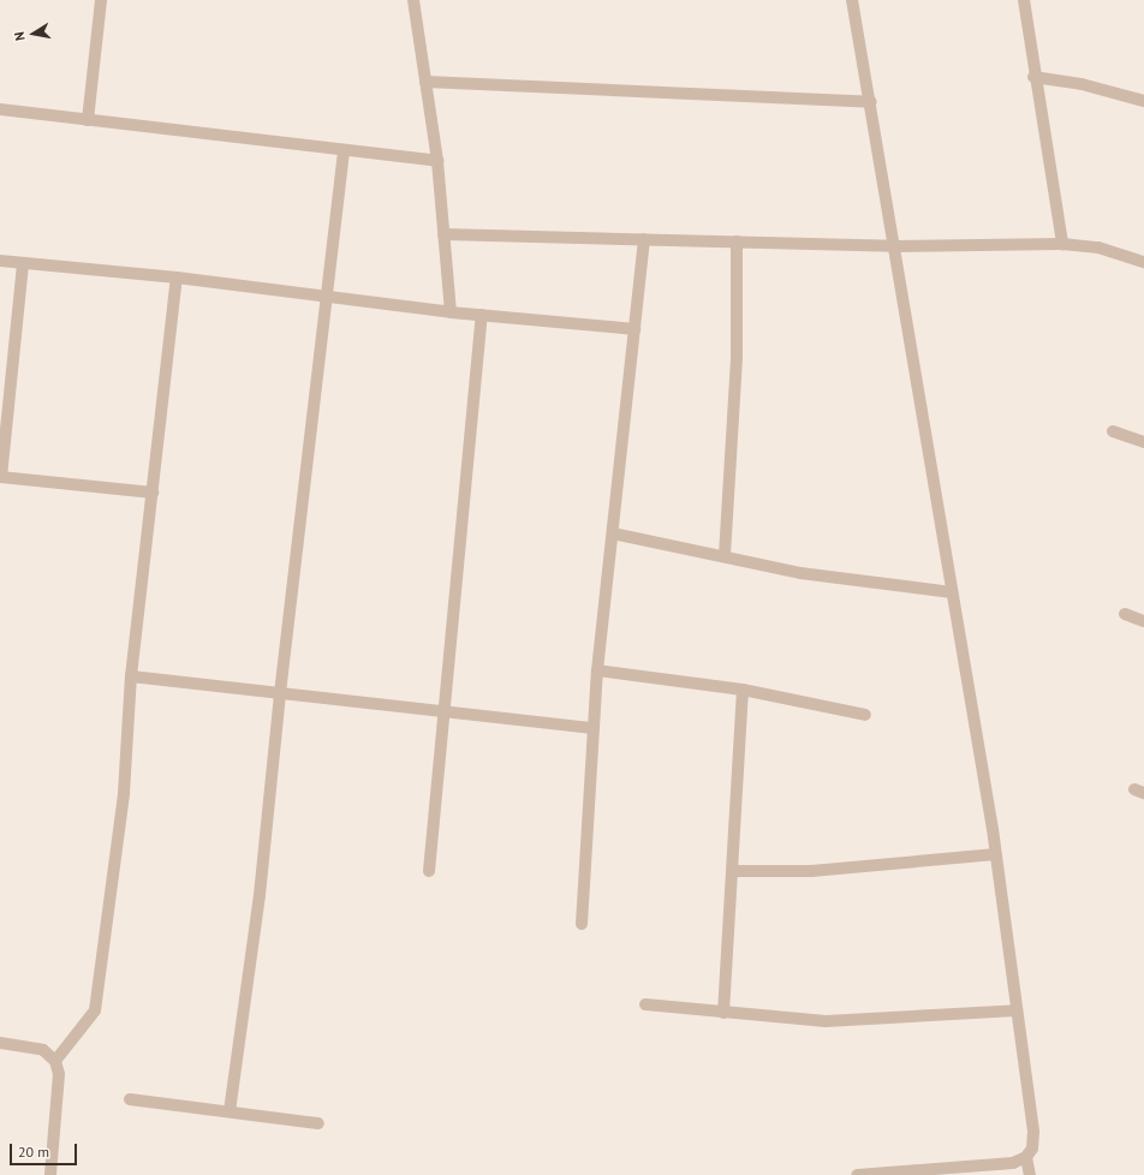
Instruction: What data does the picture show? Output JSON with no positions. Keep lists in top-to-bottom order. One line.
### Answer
{"scale_bar":"20 m","north":"left"}
